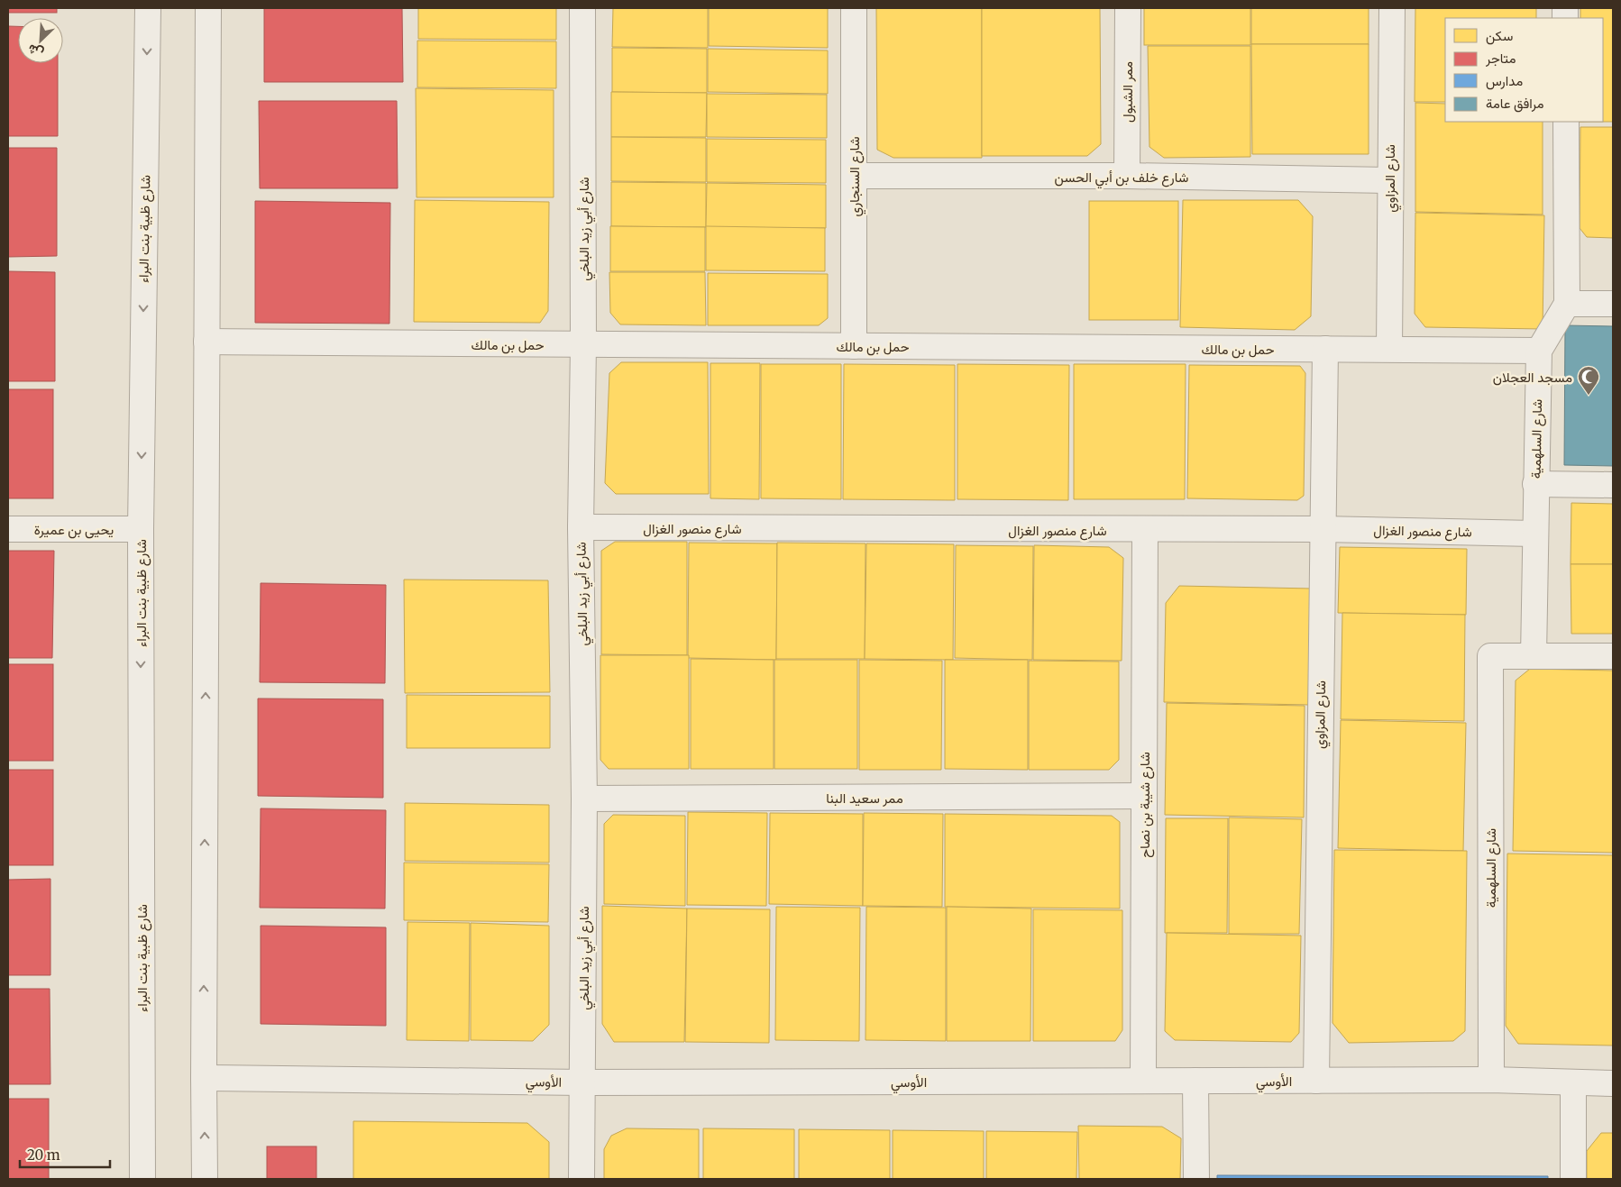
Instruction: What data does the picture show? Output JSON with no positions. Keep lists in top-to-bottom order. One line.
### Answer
{"streets":{"street":["ممر الشبول","شارع السنجاري","شارع خلف بن أبي الحسن","شارع المزاوي","شارع ظبية بنت البراء","شارع أبي زيد البلخي","حمل بن مالك","شارع السلهمية","شارع منصور الغزال","يحيى بن عميرة","ممر سعيد البنا","شارع شيبة بن نصاح","الأوسي"]},"crossings":[["ممر الشبول","شارع خلف بن أبي الحسن"],["شارع السنجاري","شارع خلف بن أبي الحسن"],["شارع السنجاري","حمل بن مالك"],["شارع خلف بن أبي الحسن","شارع المزاوي"],["شارع المزاوي","حمل بن مالك"],["شارع المزاوي","شارع منصور الغزال"],["شارع المزاوي","الأوسي"],["شارع ظبية بنت البراء","يحيى بن عميرة"],["شارع أبي زيد البلخي","حمل بن مالك"],["شارع أبي زيد البلخي","شارع منصور الغزال"],["شارع أبي زيد البلخي","ممر سعيد البنا"],["شارع أبي زيد البلخي","الأوسي"],["حمل بن مالك","شارع السلهمية"],["شارع السلهمية","شارع منصور الغزال"],["شارع السلهمية","الأوسي"],["شارع منصور الغزال","شارع شيبة بن نصاح"],["ممر سعيد البنا","شارع شيبة بن نصاح"],["شارع شيبة بن نصاح","الأوسي"]],"places":{"mosque":["مسجد العجلان"]},"legend":["سكن","متاجر","مدارس","مرافق عامة"],"scale_bar":"20 m","north":"bottom left"}
